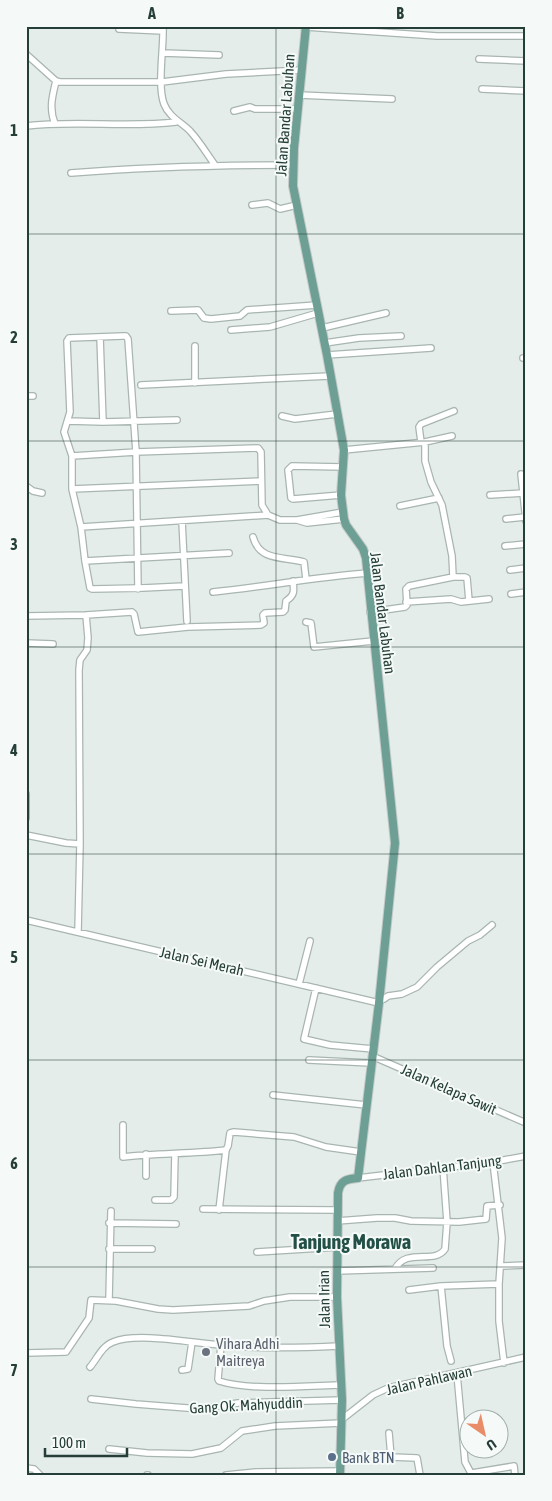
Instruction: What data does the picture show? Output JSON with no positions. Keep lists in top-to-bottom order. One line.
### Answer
{"streets":{"main road":["Jalan Bandar Labuhan","Jalan Irian"],"street":["Jalan Sei Merah","Jalan Kelapa Sawit","Jalan Dahlan Tanjung","Jalan Pahlawan","Gang Ok. Mahyuddin"]},"crossings":[["Jalan Bandar Labuhan","Jalan Sei Merah"],["Jalan Bandar Labuhan","Jalan Kelapa Sawit"],["Jalan Dahlan Tanjung","Jalan Irian"],["Jalan Irian","Jalan Pahlawan"],["Jalan Irian","Gang Ok. Mahyuddin"]],"districts":["Tanjung Morawa"],"places":["Vihara Adhi Maitreya","Bank BTN"],"scale_bar":"100 m","north":"bottom right","grid":{"columns":["A","B"],"rows":["1","2","3","4","5","6","7"]}}
